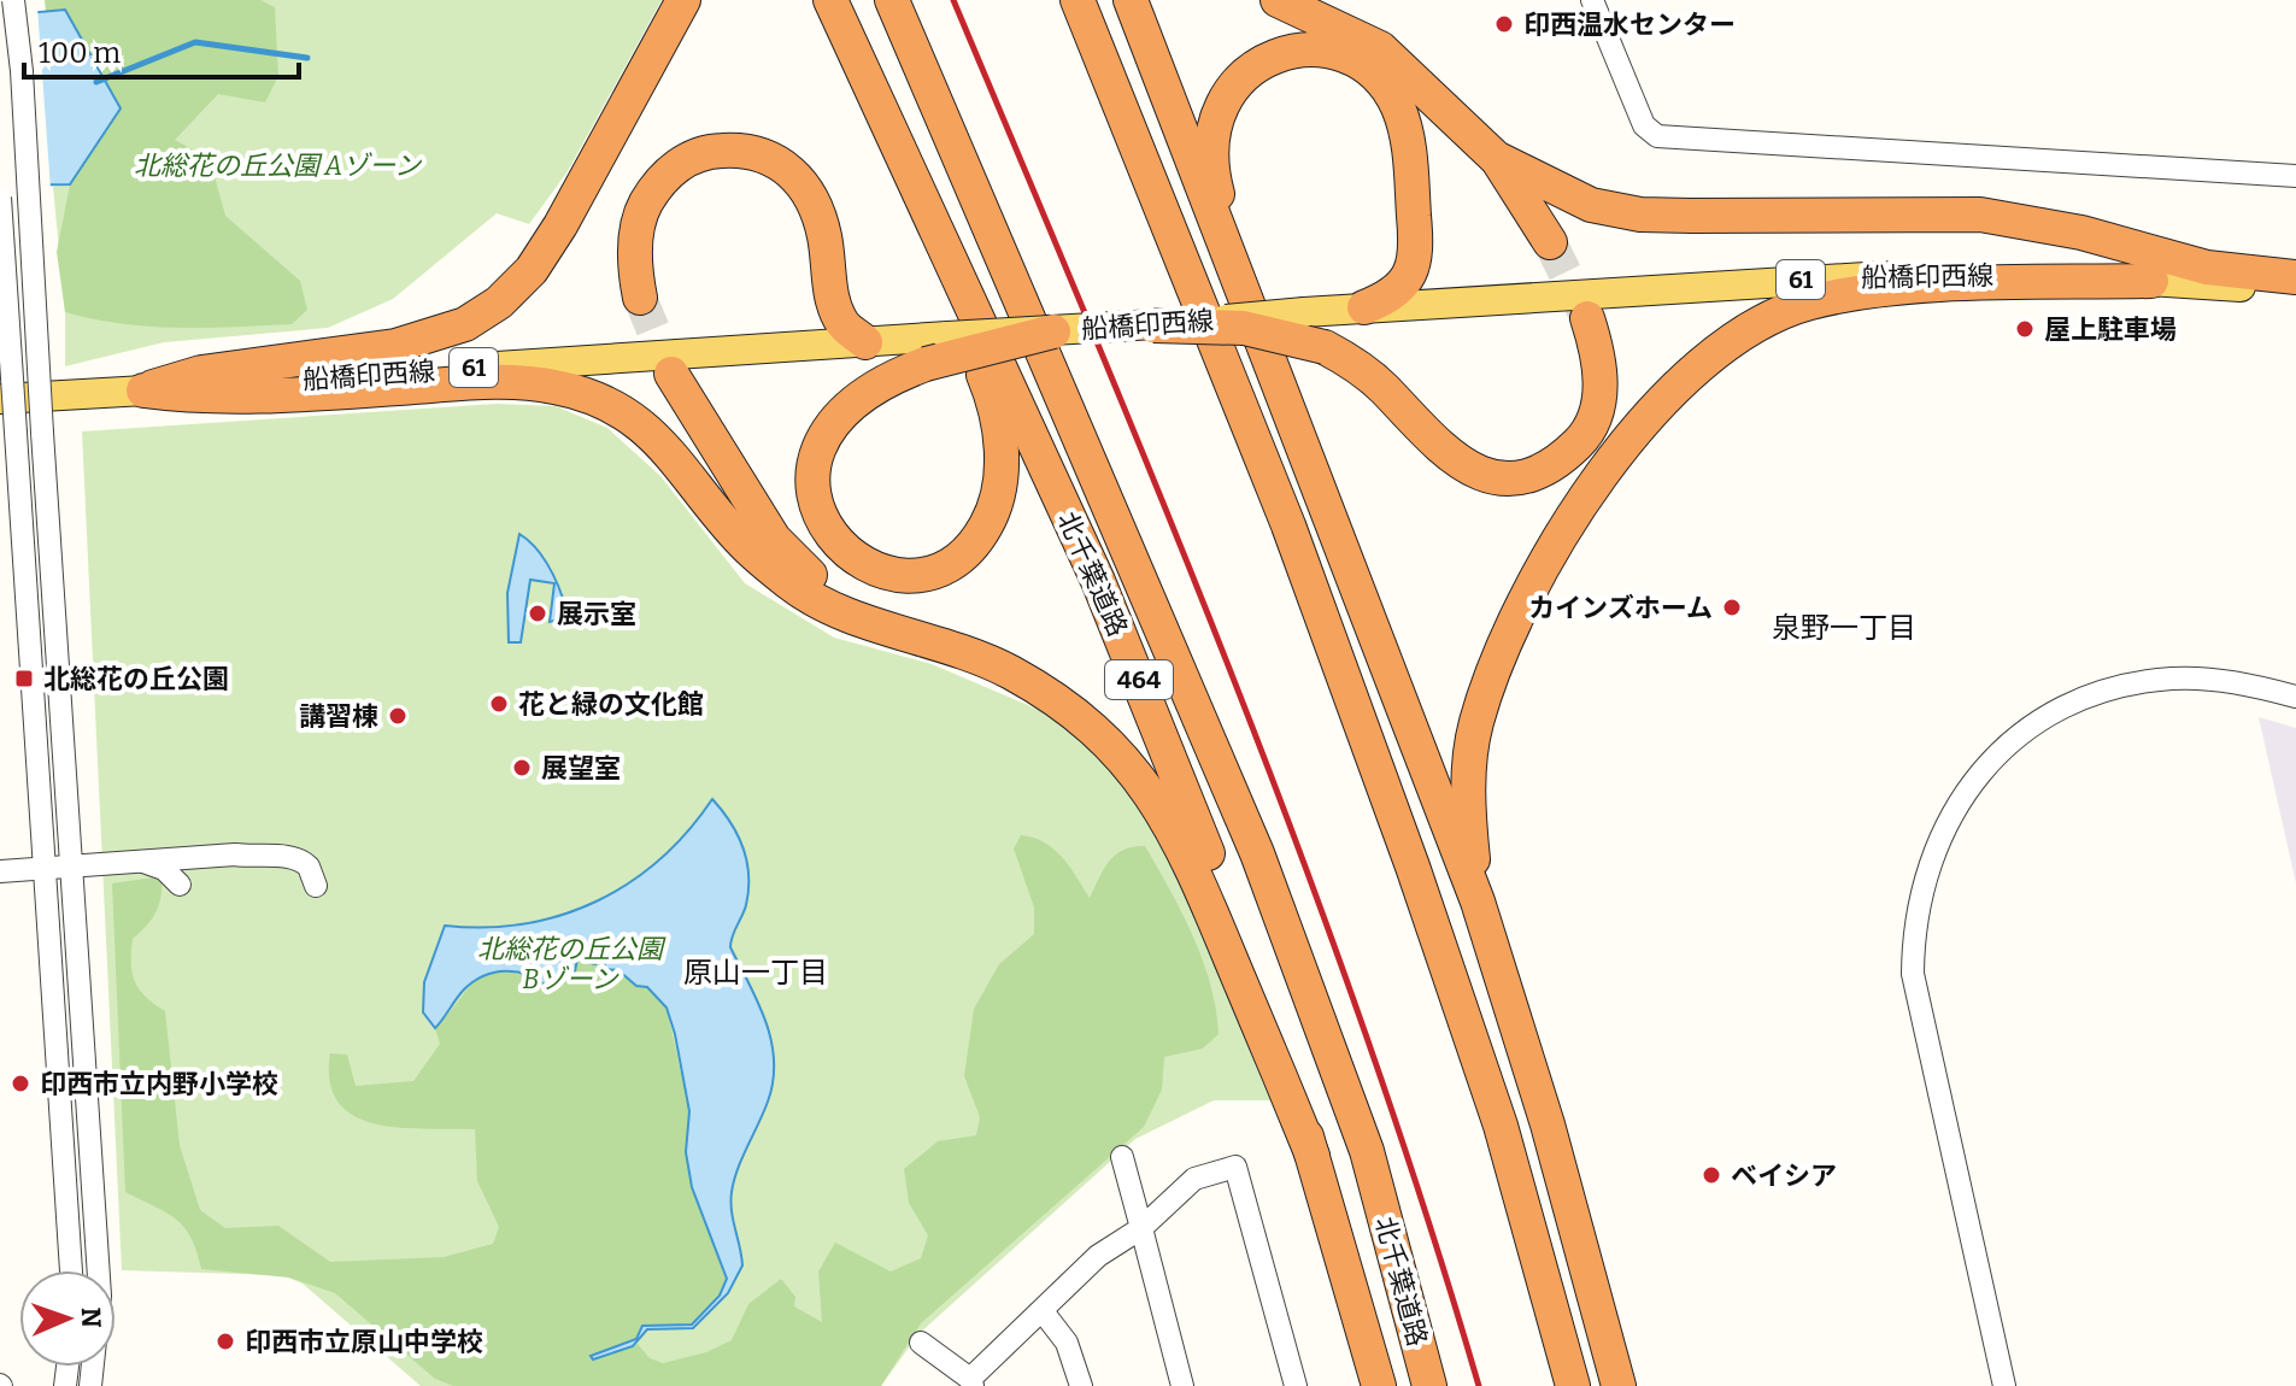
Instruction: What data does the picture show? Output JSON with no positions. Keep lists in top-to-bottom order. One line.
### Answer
{"streets":{"highway":["北千葉道路","464"],"main road":["船橋印西線","61"]},"districts":["泉野一丁目","原山一丁目"],"parks":["北総花の丘公園 Aゾーン","北総花の丘公園 Bゾーン"],"places":{"other":["印西温水センター","屋上駐車場","カインズホーム","展示室","花と緑の文化館","講習棟","展望室","印西市立内野小学校","ベイシア","印西市立原山中学校"],"transit":["北総花の丘公園"]},"scale_bar":"100 m","north":"right"}
